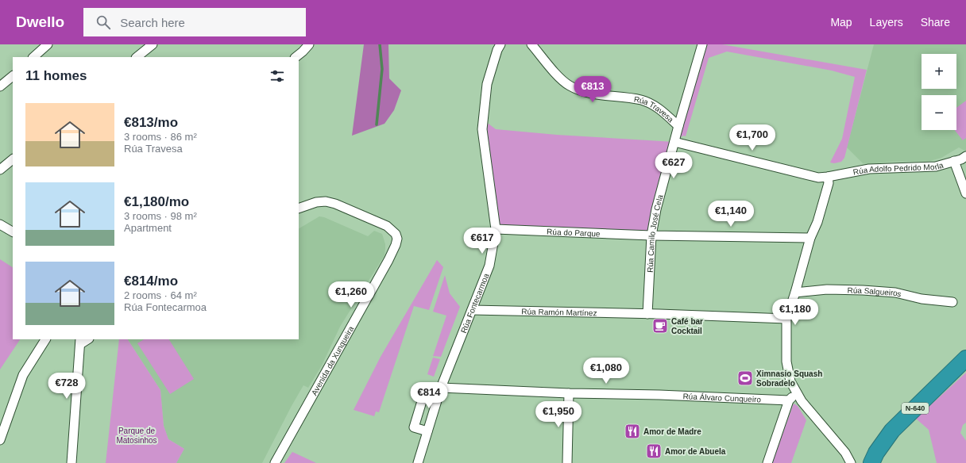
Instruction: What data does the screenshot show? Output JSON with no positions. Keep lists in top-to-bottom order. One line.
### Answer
{"streets":{"highway":["N-640"],"street":["Rúa Travesa","Rúa Adolfo Pedrido Morla","Rúa do Parque","Rúa Camilo José Cela","Rúa Salgueiros","Rúa Fontecarmoa","Rúa Ramón Martínez","Avenida da Xunqueira","Rúa Álvaro Cunqueiro"]},"crossings":[["Rúa Travesa","Rúa Camilo José Cela"],["Rúa Adolfo Pedrido Morla","Rúa Camilo José Cela"],["Rúa do Parque","Rúa Camilo José Cela"],["Rúa do Parque","Rúa Fontecarmoa"],["Rúa Camilo José Cela","Rúa Ramón Martínez"],["Rúa Fontecarmoa","Rúa Ramón Martínez"],["Rúa Fontecarmoa","Rúa Álvaro Cunqueiro"]],"parks":["Parque de Matosinhos"],"places":{"cafe":["Café bar Cocktail"],"sports":["Ximnasio Squash Sobradelo"],"restaurant":["Amor de Madre","Amor de Abuela"]},"page":{"header":"Dwello","search":"Search here","nav":["Map","Layers","Share"],"map_buttons":["+","−"],"heading":"11 homes","price":["€813","€1,700","€627","€1,140","€617","€1,260","€1,180","€1,080","€728","€814","€1,950"],"list":[{"name":"€813/mo","note":"3 rooms · 86 m² · Rúa Travesa"},{"name":"€1,180/mo","note":"3 rooms · 98 m² · Apartment"},{"name":"€814/mo","note":"2 rooms · 64 m² · Rúa Fontecarmoa"}]}}
